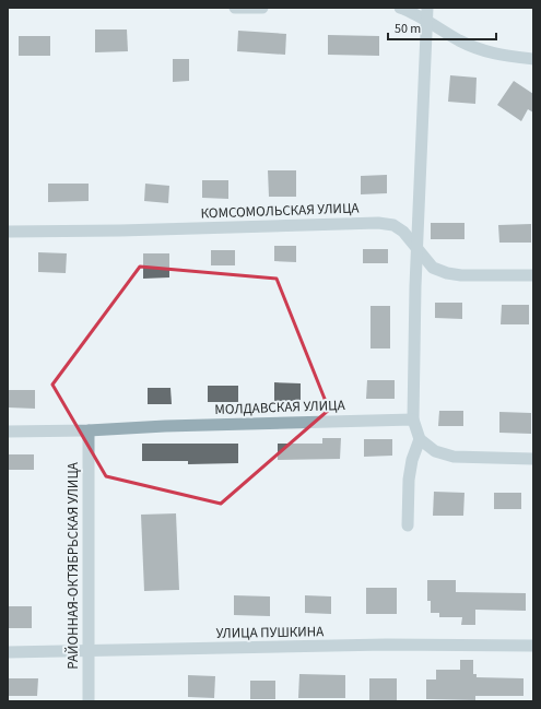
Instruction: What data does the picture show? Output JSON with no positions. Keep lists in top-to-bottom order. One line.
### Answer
{"streets":{"street":["КОМСОМОЛЬСКАЯ УЛИЦА","МОЛДАВСКАЯ УЛИЦА","РАЙОННАЯ-ОКТЯБРЬСКАЯ УЛИЦА","УЛИЦА ПУШКИНА"]},"crossings":[["МОЛДАВСКАЯ УЛИЦА","РАЙОННАЯ-ОКТЯБРЬСКАЯ УЛИЦА"],["РАЙОННАЯ-ОКТЯБРЬСКАЯ УЛИЦА","УЛИЦА ПУШКИНА"]],"scale_bar":"50 m"}
